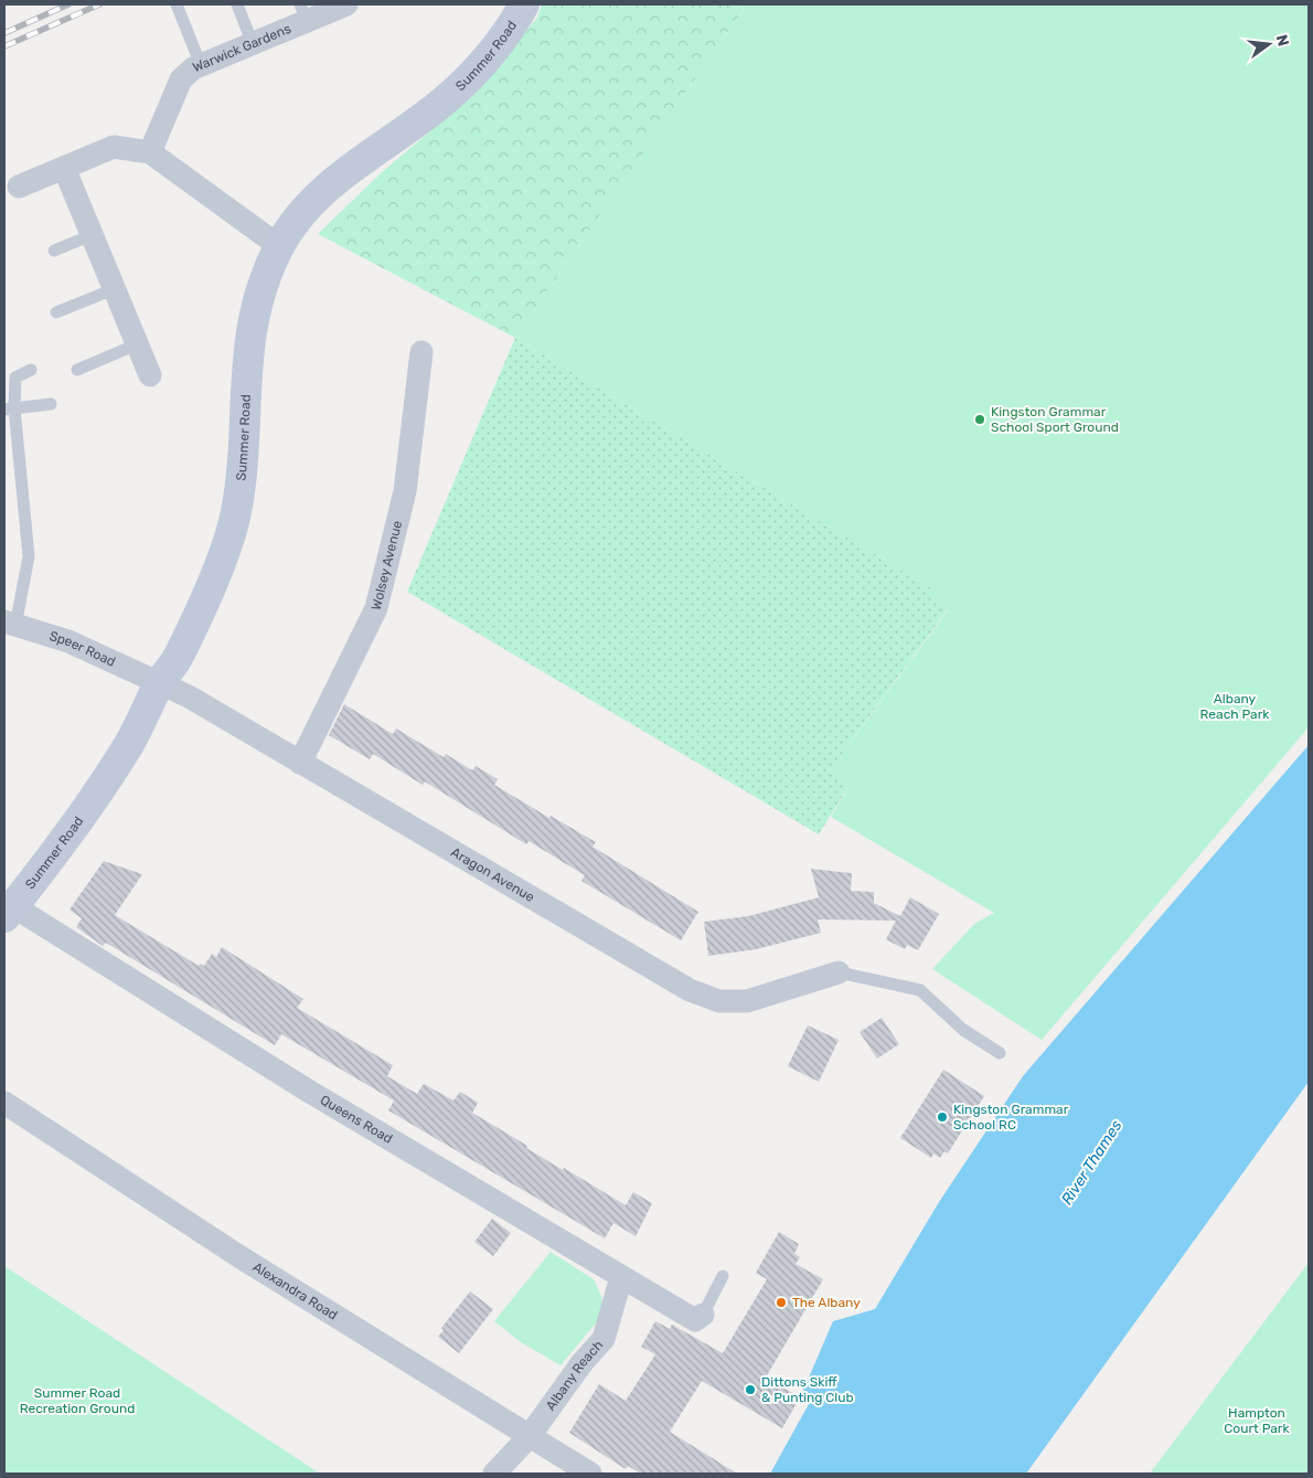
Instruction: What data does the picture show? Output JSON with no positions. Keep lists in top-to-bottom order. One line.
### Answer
{"streets":{"street":["Warwick Gardens","Summer Road","Wolsey Avenue","Speer Road","Aragon Avenue","Queens Road","Alexandra Road","Albany Reach"]},"crossings":[["Summer Road","Speer Road"],["Summer Road","Aragon Avenue"],["Summer Road","Queens Road"],["Wolsey Avenue","Aragon Avenue"],["Speer Road","Aragon Avenue"],["Queens Road","Albany Reach"],["Alexandra Road","Albany Reach"]],"water":["River Thames"],"parks":["Albany Reach Park","Summer Road Recreation Ground","Hampton Court Park"],"places":["Kingston Grammar School Sport Ground","Kingston Grammar School RC","The Albany","Dittons Skiff & Punting Club"],"north":"right"}
